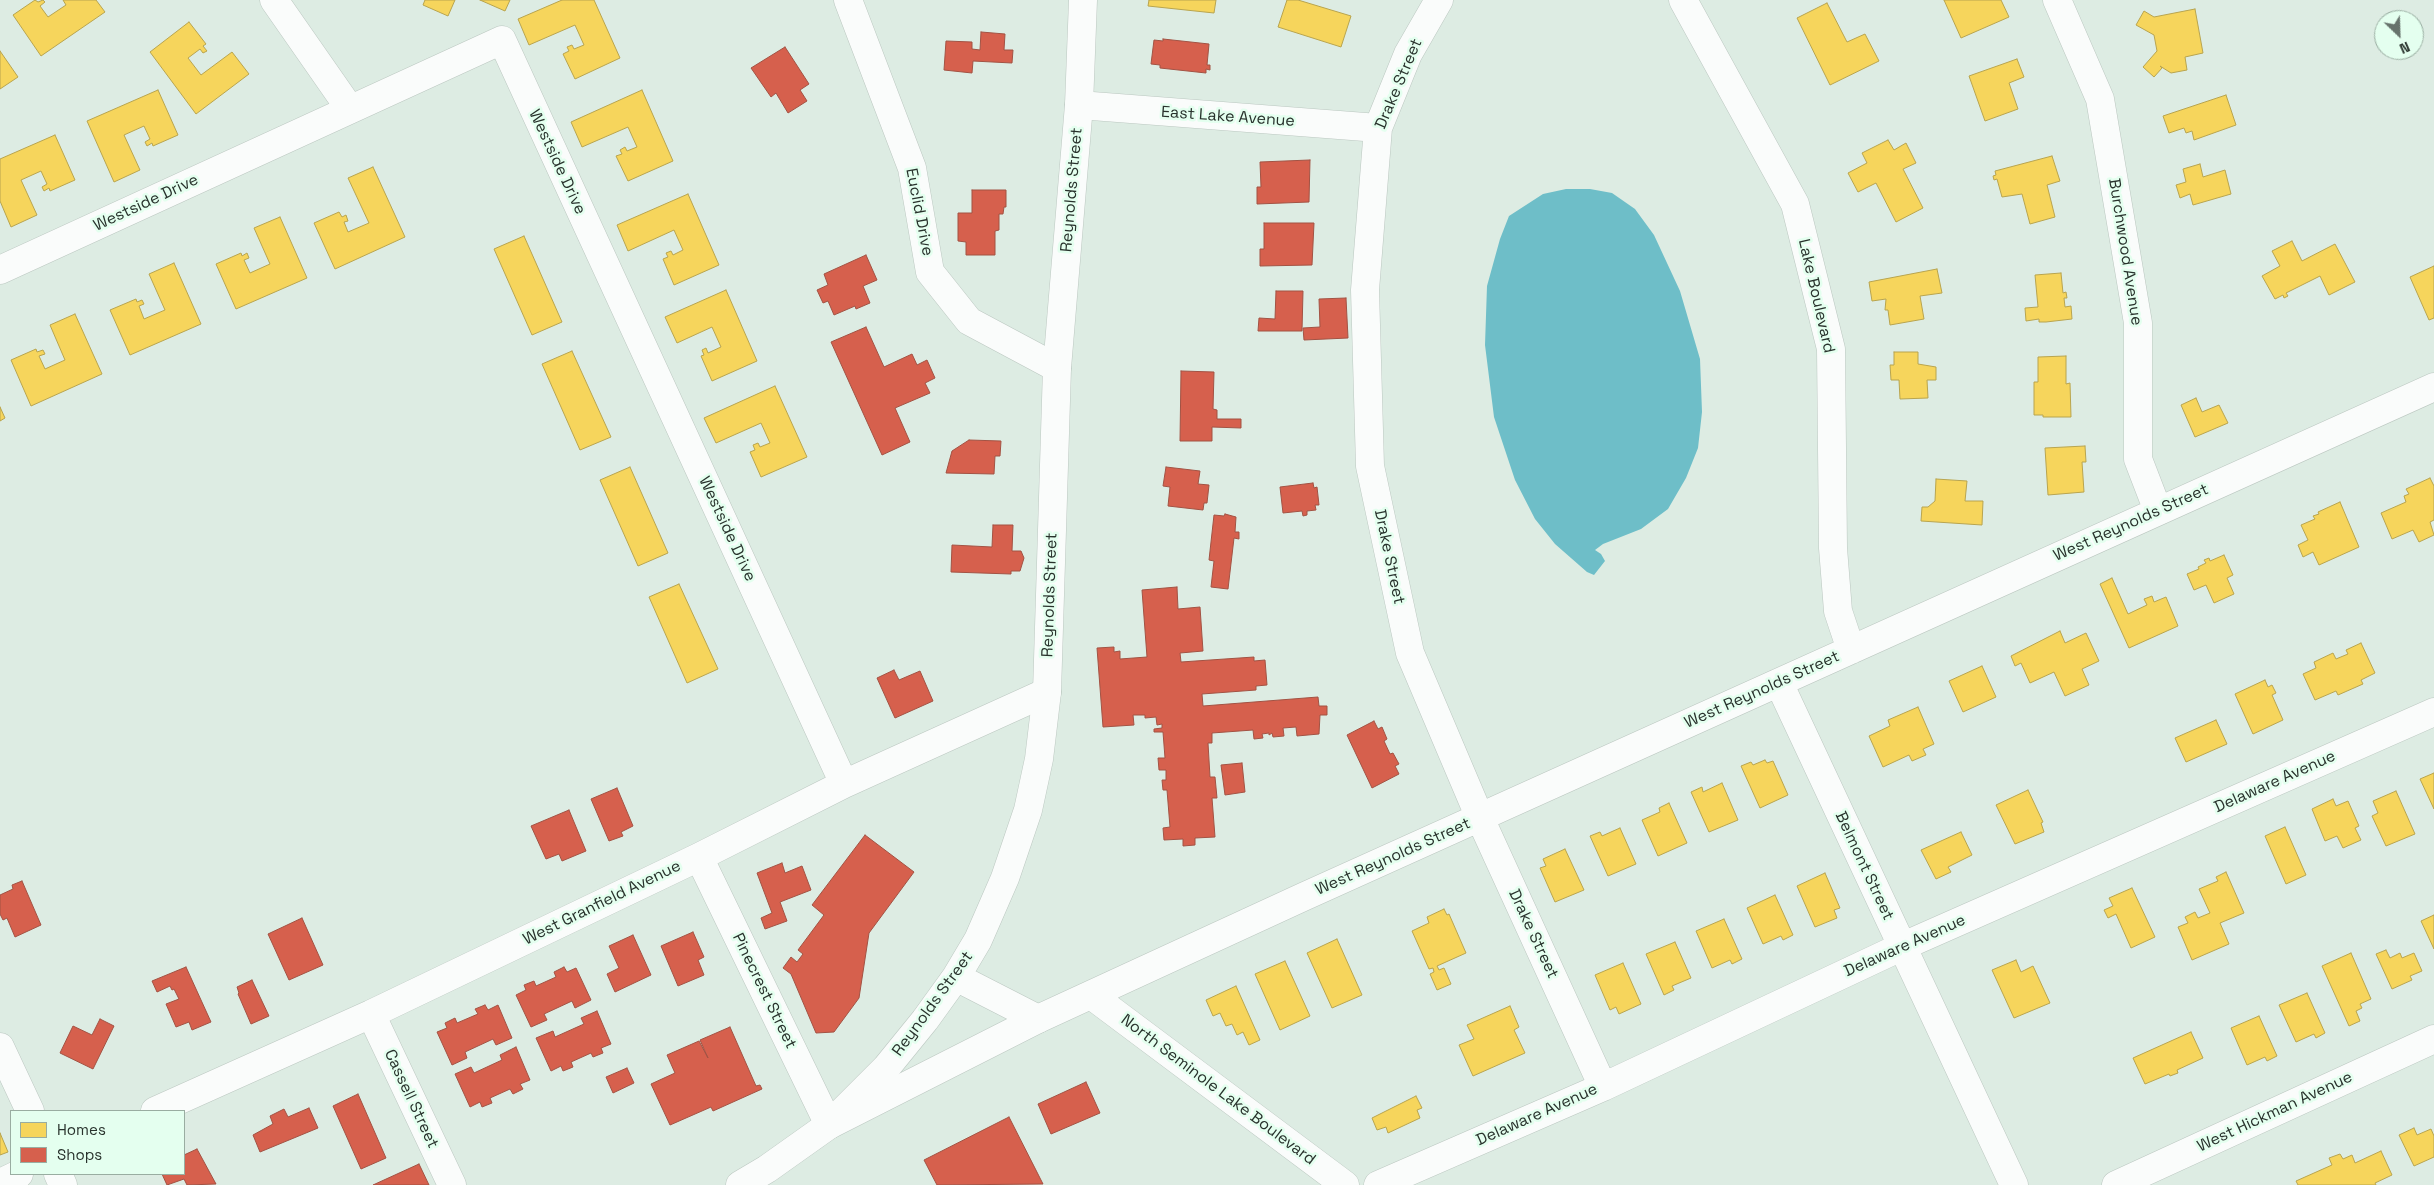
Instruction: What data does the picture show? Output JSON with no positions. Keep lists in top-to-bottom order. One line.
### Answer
{"streets":{"street":["Drake Street","East Lake Avenue","Westside Drive","Reynolds Street","Euclid Drive","Burchwood Avenue","Lake Boulevard","West Reynolds Street","Delaware Avenue","Belmont Street","West Granfield Avenue","Pinecrest Street","North Seminole Lake Boulevard","Cassell Street","West Hickman Avenue"]},"crossings":[["Drake Street","East Lake Avenue"],["Drake Street","West Reynolds Street"],["Drake Street","Delaware Avenue"],["East Lake Avenue","Reynolds Street"],["Westside Drive","West Granfield Avenue"],["Reynolds Street","Euclid Drive"],["Reynolds Street","West Reynolds Street"],["Reynolds Street","West Granfield Avenue"],["Reynolds Street","Pinecrest Street"],["Reynolds Street","North Seminole Lake Boulevard"],["Burchwood Avenue","West Reynolds Street"],["Lake Boulevard","West Reynolds Street"],["West Reynolds Street","Belmont Street"],["West Reynolds Street","North Seminole Lake Boulevard"],["Delaware Avenue","Belmont Street"],["West Granfield Avenue","Pinecrest Street"],["West Granfield Avenue","Cassell Street"]],"legend":["Homes","Shops"],"north":"bottom right"}
